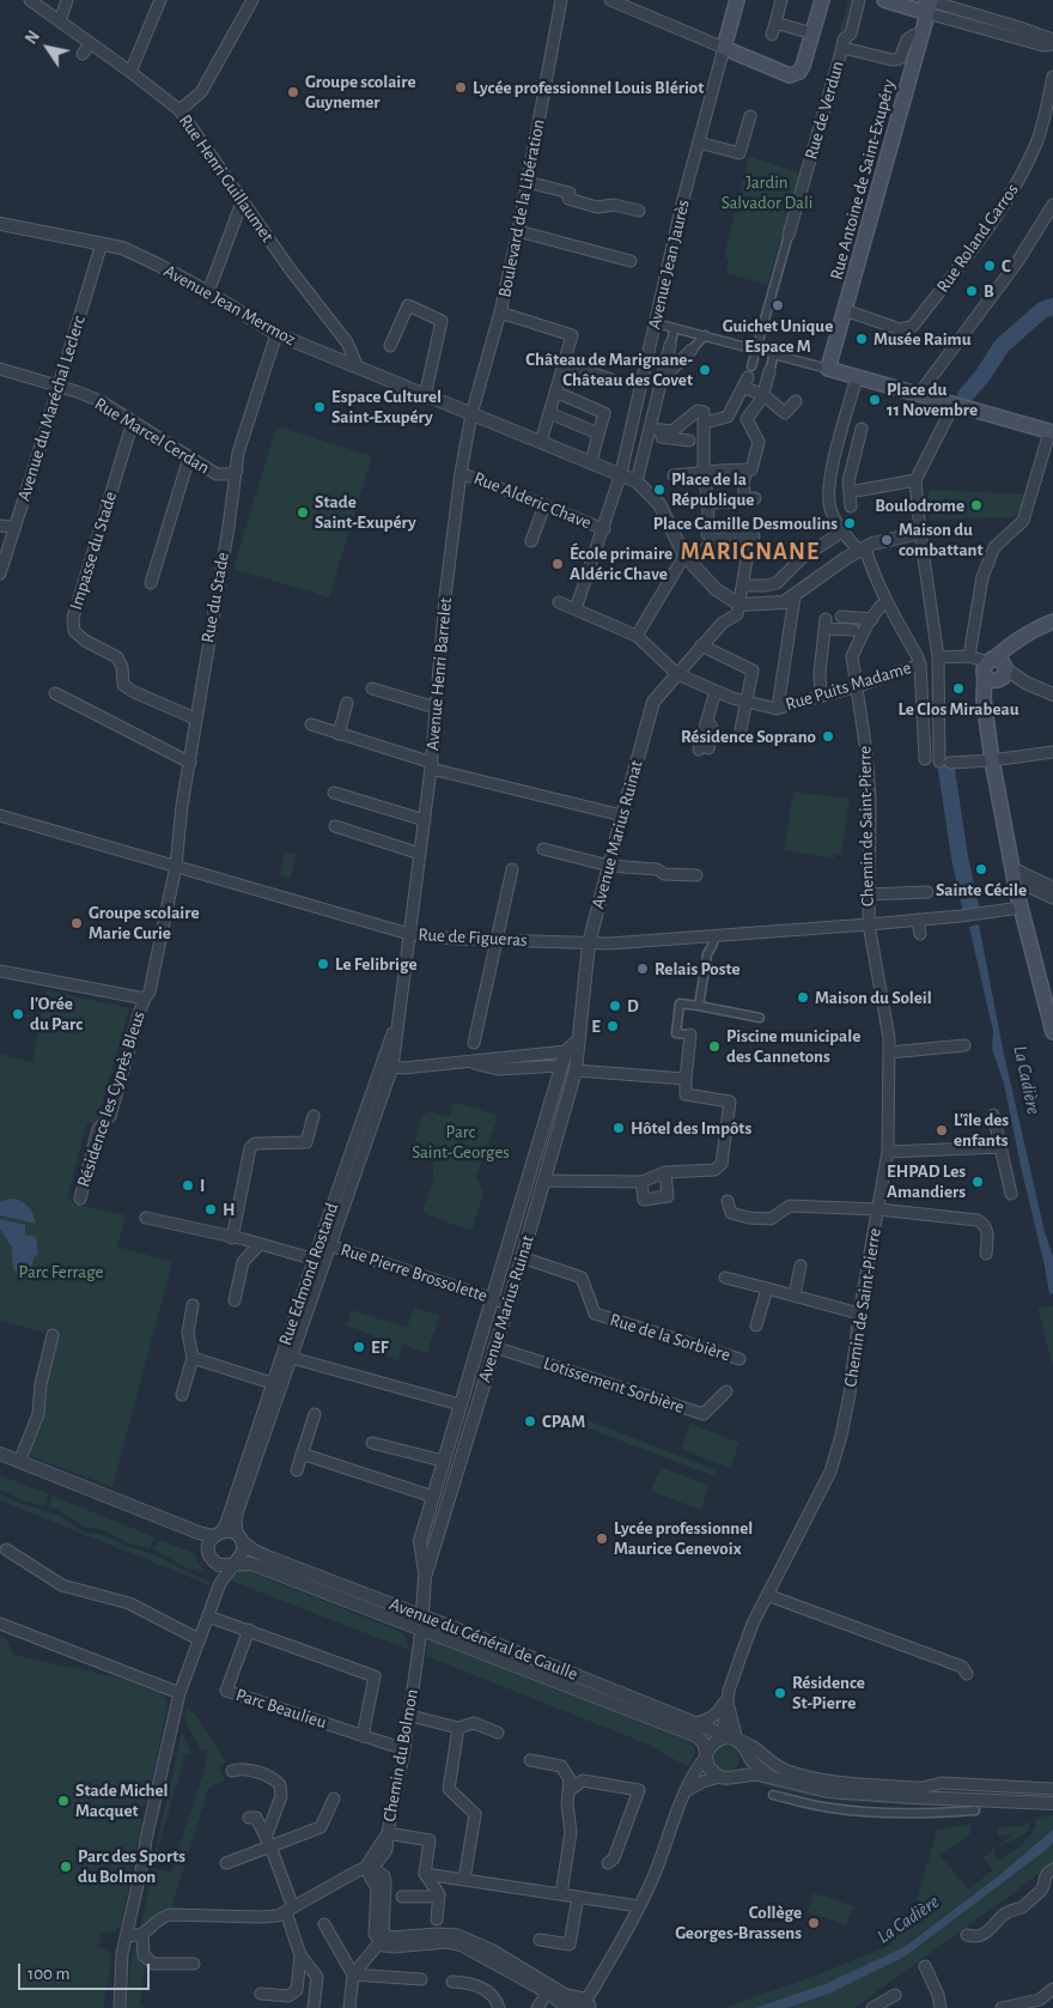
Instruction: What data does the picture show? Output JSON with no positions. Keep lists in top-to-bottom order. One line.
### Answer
{"streets":{"main road":["Rue Antoine de Saint-Exupéry"],"street":["Rue de Verdun","Rue Henri Guillaumet","Boulevard de la Libération","Rue Roland Garros","Avenue Jean Jaurès","Avenue Jean Mermoz","Avenue du Maréchal Leclerc","Rue Marcel Cerdan","Rue Alderic Chave","Impasse du Stade","Rue du Stade","Avenue Henri Barrelet","Rue Puits Madame","Chemin de Saint-Pierre","Avenue Marius Ruinat","Rue de Figueras","Résidence les Cyprès Bleus","Rue Pierre Brossolette","Rue Edmond Rostand","Rue de la Sorbière","Lotissement Sorbière","Avenue du Général de Gaulle","Parc Beaulieu","Chemin du Bolmon"]},"crossings":[["Rue de Verdun","Rue Antoine de Saint-Exupéry"],["Rue Henri Guillaumet","Avenue Jean Mermoz"],["Rue Antoine de Saint-Exupéry","Rue Roland Garros"],["Boulevard de la Libération","Avenue Jean Mermoz"],["Boulevard de la Libération","Avenue Henri Barrelet"],["Avenue Jean Jaurès","Avenue Jean Mermoz"],["Avenue Jean Jaurès","Rue Alderic Chave"],["Avenue Jean Mermoz","Avenue du Maréchal Leclerc"],["Avenue Jean Mermoz","Rue Alderic Chave"],["Avenue Jean Mermoz","Rue du Stade"],["Avenue Jean Mermoz","Avenue Henri Barrelet"],["Avenue du Maréchal Leclerc","Rue Marcel Cerdan"],["Rue Marcel Cerdan","Impasse du Stade"],["Rue Marcel Cerdan","Rue du Stade"],["Rue Alderic Chave","Avenue Henri Barrelet"],["Rue Alderic Chave","Rue Puits Madame"],["Impasse du Stade","Rue du Stade"],["Rue du Stade","Rue de Figueras"],["Rue du Stade","Résidence les Cyprès Bleus"],["Avenue Henri Barrelet","Rue de Figueras"],["Avenue Henri Barrelet","Rue Edmond Rostand"],["Rue Puits Madame","Chemin de Saint-Pierre"],["Rue Puits Madame","Avenue Marius Ruinat"],["Chemin de Saint-Pierre","Rue de Figueras"],["Chemin de Saint-Pierre","Avenue du Général de Gaulle"],["Avenue Marius Ruinat","Rue de Figueras"],["Avenue Marius Ruinat","Rue Pierre Brossolette"],["Avenue Marius Ruinat","Rue de la Sorbière"],["Avenue Marius Ruinat","Lotissement Sorbière"],["Avenue Marius Ruinat","Avenue du Général de Gaulle"],["Avenue Marius Ruinat","Chemin du Bolmon"],["Rue de Figueras","Résidence les Cyprès Bleus"],["Rue de Figueras","Rue Edmond Rostand"],["Rue Pierre Brossolette","Rue Edmond Rostand"],["Rue Edmond Rostand","Avenue du Général de Gaulle"],["Avenue du Général de Gaulle","Chemin du Bolmon"]],"districts":["MARIGNANE"],"water":["La Cadière"],"parks":["Jardin Salvador Dali","Parc Saint-Georges","Parc Ferrage"],"places":["Lycée professionnel Louis Blériot","Groupe scolaire Guynemer","C","B","Guichet Unique Espace M","Musée Raimu","Château de Marignane- Château des Covet","Place du 11 Novembre","Espace Culturel Saint-Exupéry","Place de la République","Boulodrome","Stade Saint-Exupéry","Place Camille Desmoulins","Maison du combattant","École primaire Aldéric Chave","Le Clos Mirabeau","Résidence Soprano","Sainte Cécile","Groupe scolaire Marie Curie","Le Felibrige","Relais Poste","Maison du Soleil","D","l'Orée du Parc","E","Piscine municipale des Cannetons","Hôtel des Impôts","L'île des enfants","EHPAD Les Amandiers","I","H","EF","CPAM","Lycée professionnel Maurice Genevoix","Résidence St-Pierre","Stade Michel Macquet","Parc des Sports du Bolmon","Collège Georges-Brassens"],"scale_bar":"100 m","north":"top left"}
